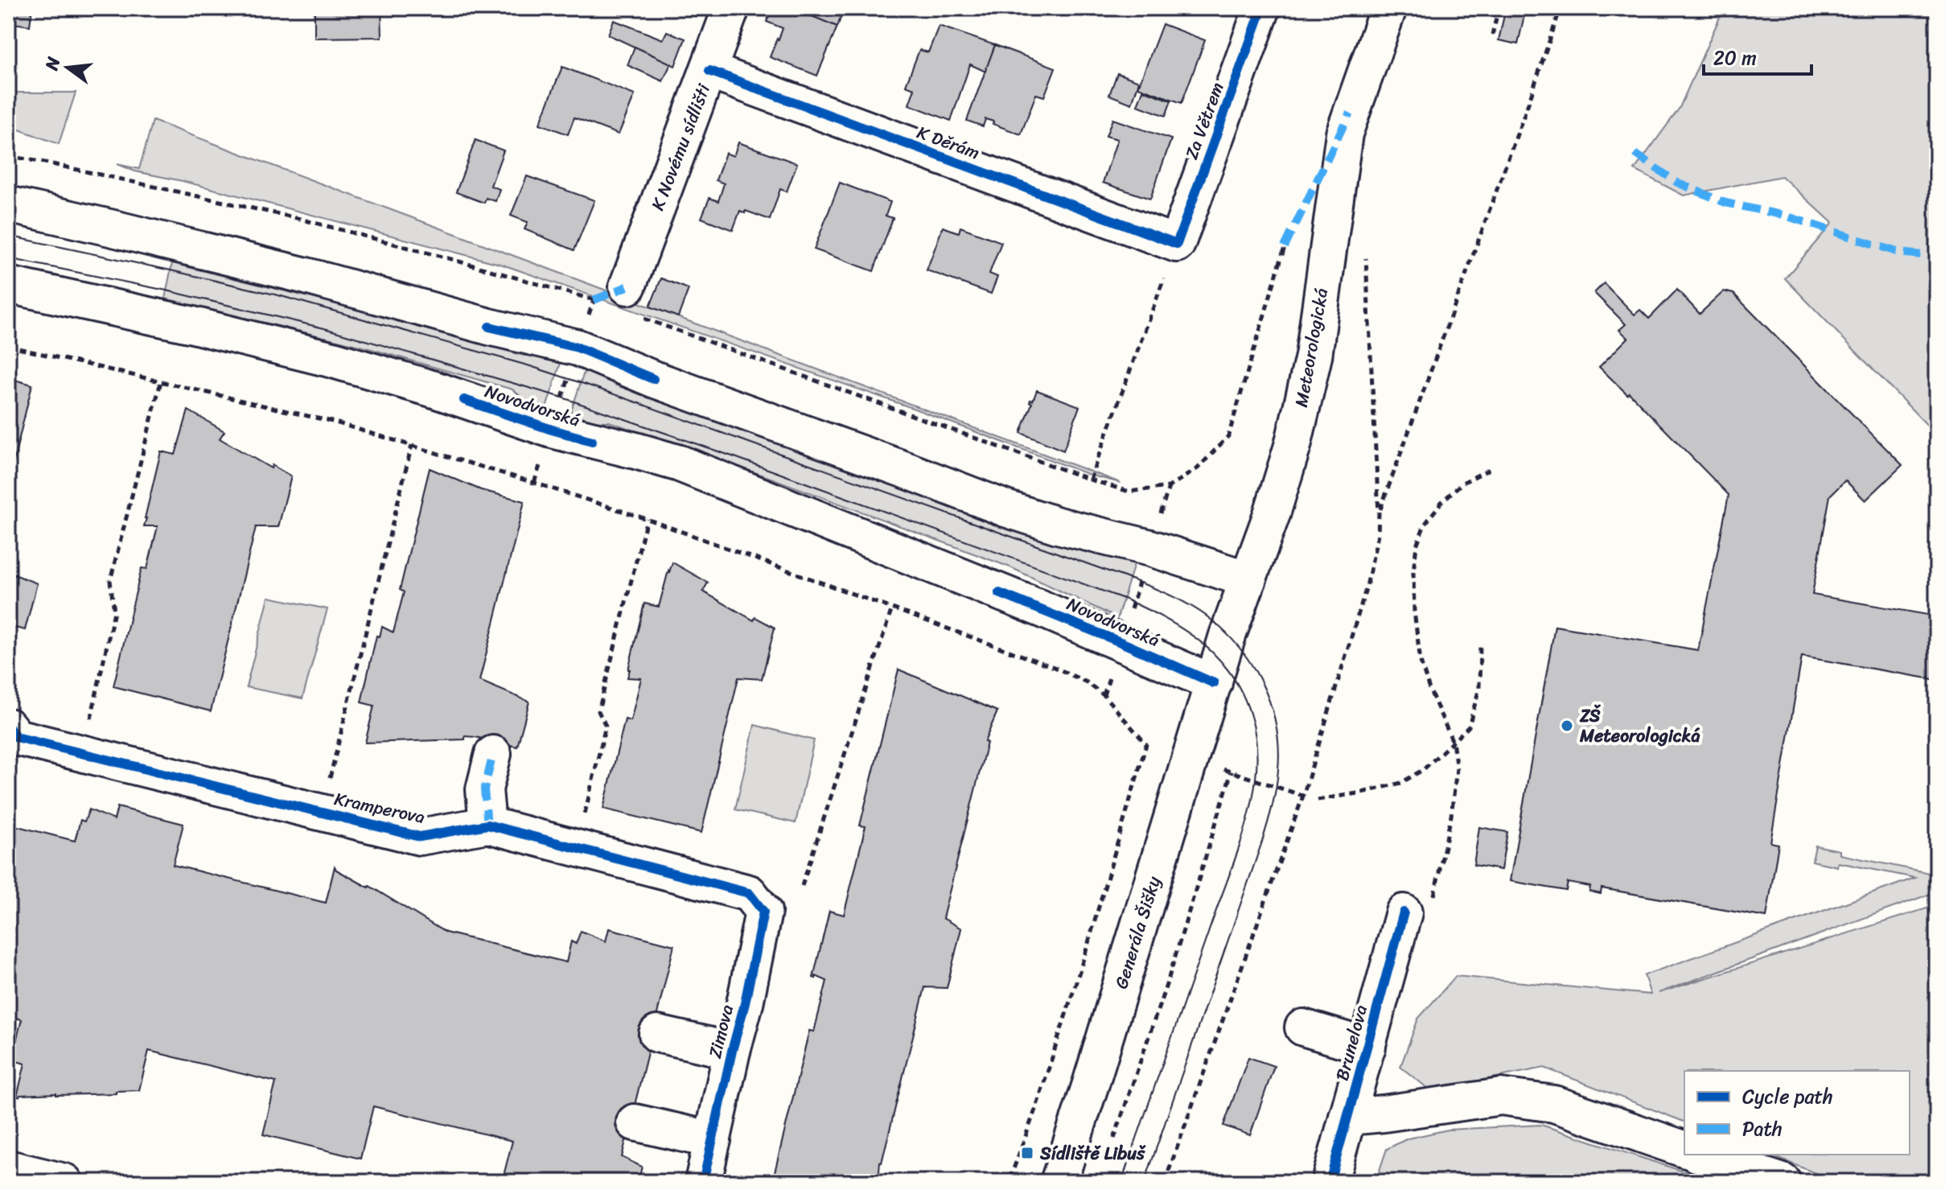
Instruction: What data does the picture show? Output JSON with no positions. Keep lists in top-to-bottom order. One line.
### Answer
{"streets":{"main road":["Za Větrem","K Děrám","K Novému sídlišti","Meteorologická","Novodvorská","Kramperova","Generála Šišky","Zimova","Brunelova"]},"crossings":[["Za Větrem","K Děrám"],["K Děrám","K Novému sídlišti"],["Meteorologická","Novodvorská"],["Meteorologická","Generála Šišky"],["Novodvorská","Generála Šišky"],["Kramperova","Zimova"]],"places":{"other":["ZŠ Meteorologická"],"transit":["Sídliště Libuš"]},"legend":["Cycle path","Path"],"scale_bar":"20 m","north":"left"}
